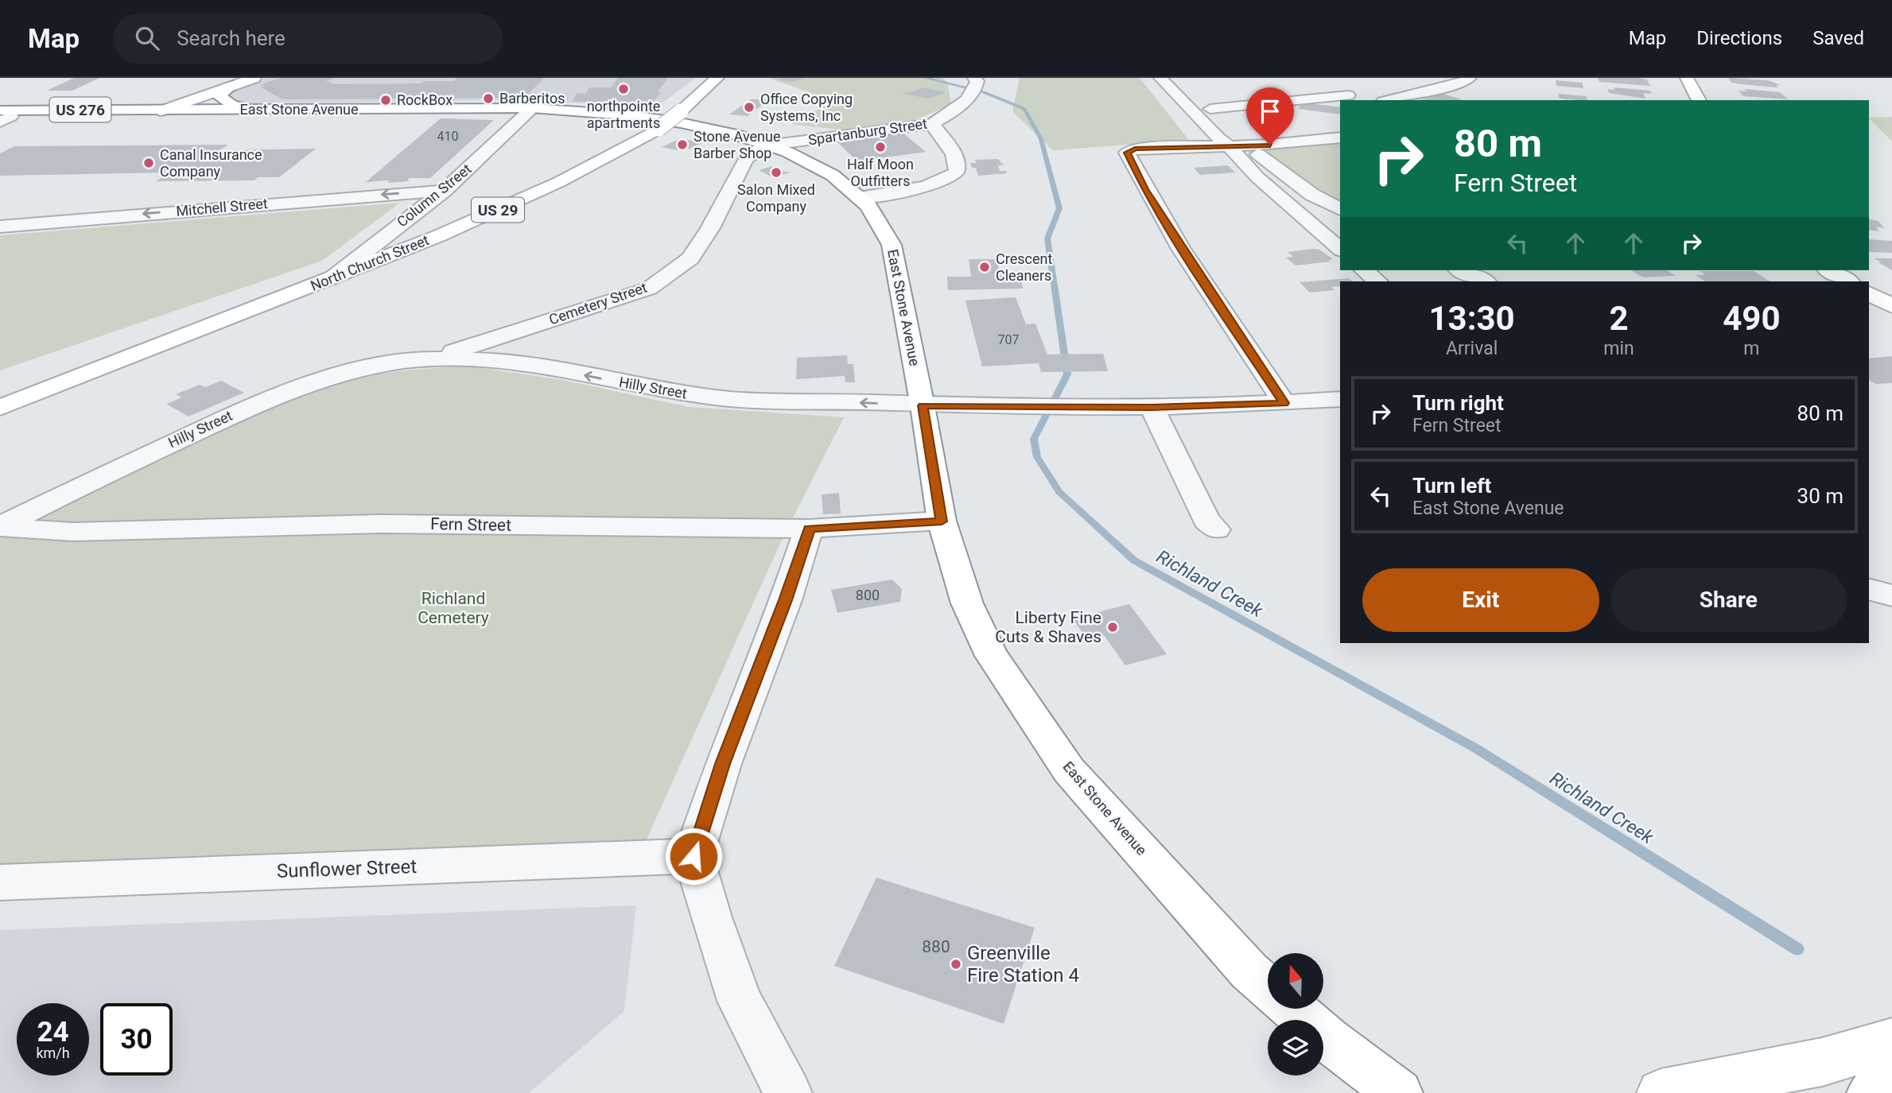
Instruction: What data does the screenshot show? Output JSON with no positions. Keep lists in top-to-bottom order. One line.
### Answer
{"streets":{"main road":["US 276","East Stone Avenue","US 29","North Church Street"],"street":["Spartanburg Street","Column Street","Mitchell Street","Cemetery Street","Hilly Street","Fern Street","Sunflower Street"]},"crossings":[["East Stone Avenue","Spartanburg Street"],["East Stone Avenue","Column Street"],["East Stone Avenue","Cemetery Street"],["East Stone Avenue","Hilly Street"],["East Stone Avenue","Fern Street"],["Spartanburg Street","Cemetery Street"],["Column Street","Mitchell Street"],["Column Street","North Church Street"],["Cemetery Street","Hilly Street"],["Hilly Street","Fern Street"]],"one_way":["Mitchell Street","Hilly Street"],"water":["Richland Creek"],"parks":["Richland Cemetery"],"places":["northpointe apartments","Barberitos","RockBox","Office Copying Systems, Inc","Stone Avenue Barber Shop","Half Moon Outfitters","Canal Insurance Company","Salon Mixed Company","Crescent Cleaners","Liberty Fine Cuts & Shaves","Greenville Fire Station 4"],"house_numbers":["410","707","800","880"],"north":"top","page":{"header":"Map","search":"Search here","nav":["Map","Directions","Saved"],"turn":["80 m","Fern Street"],"eta":["13:30","Arrival","2","min","490","m"],"list":[{"name":"Turn right","note":"Fern Street","value":"80 m"},{"name":"Turn left","note":"East Stone Avenue","value":"30 m"}],"buttons":["Exit","Share"],"speed":"24 km/h","limit":"30"}}
